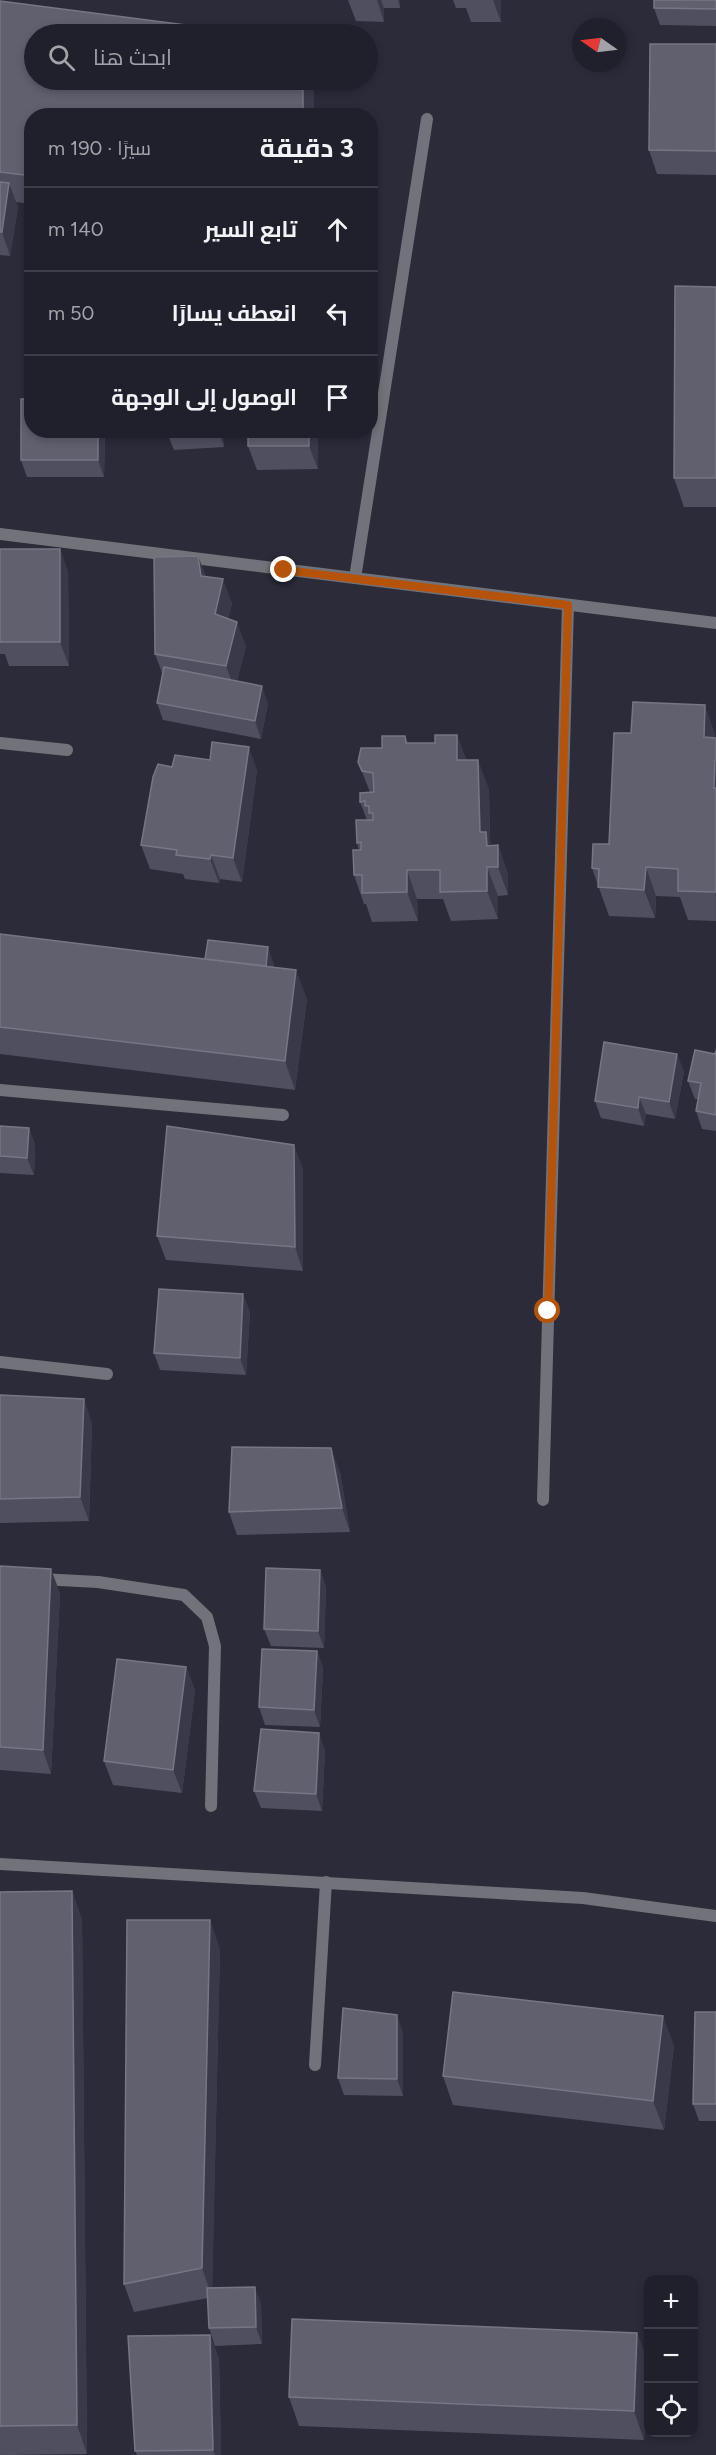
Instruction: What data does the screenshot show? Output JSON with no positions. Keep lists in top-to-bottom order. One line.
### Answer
{"north":"left","page":{"search":"ابحث هنا","heading":["3 دقيقة","سيرًا · 190 m"],"list":[["تابع السير","140 m"],["انعطف يسارًا","50 m"],"الوصول إلى الوجهة"],"map_buttons":["+","−"]}}
